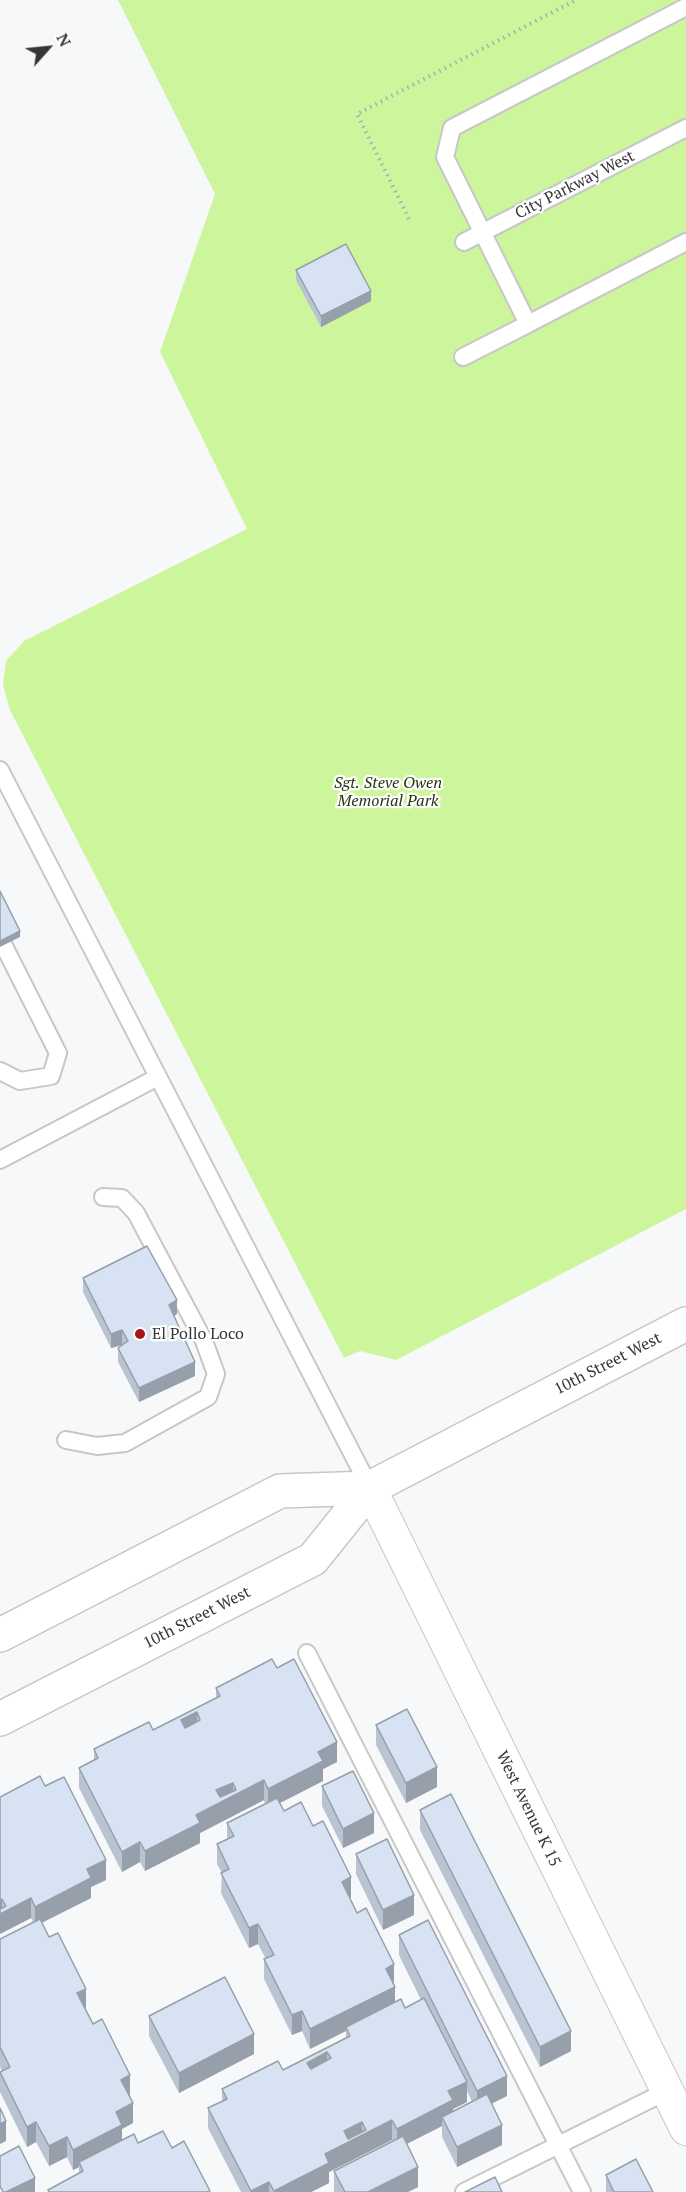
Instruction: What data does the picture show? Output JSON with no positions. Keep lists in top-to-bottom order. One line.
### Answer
{"streets":{"main road":["10th Street West"],"street":["West Avenue K 15"],"lane":["City Parkway West"]},"crossings":[["10th Street West","West Avenue K 15"]],"parks":["Sgt. Steve Owen Memorial Park"],"places":["El Pollo Loco"],"north":"top right"}
